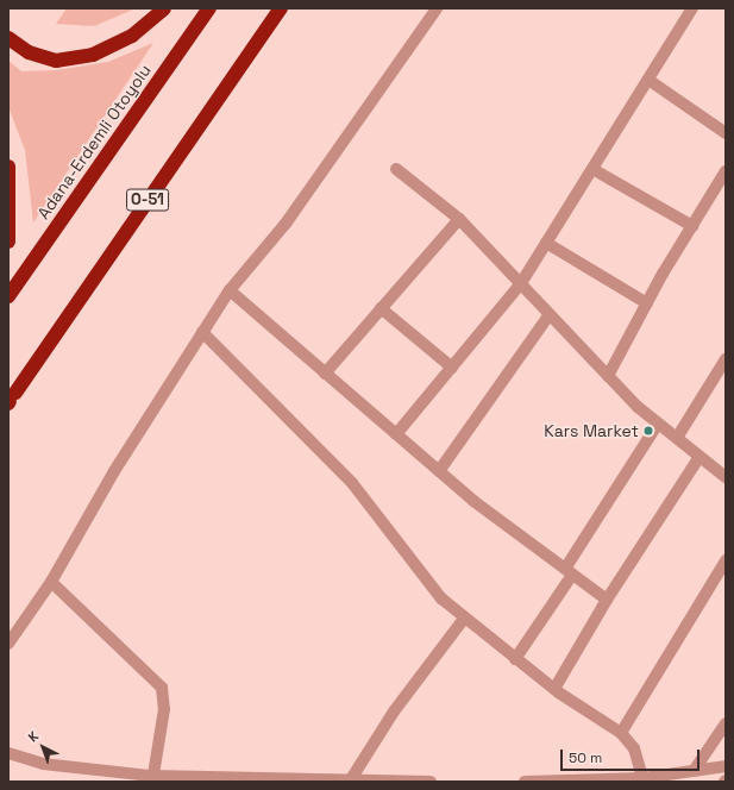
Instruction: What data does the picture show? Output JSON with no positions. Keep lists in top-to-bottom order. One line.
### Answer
{"streets":{"highway":["Adana-Erdemli Otoyolu","O-51"]},"places":["Kars Market"],"scale_bar":"50 m","north":"top left"}
